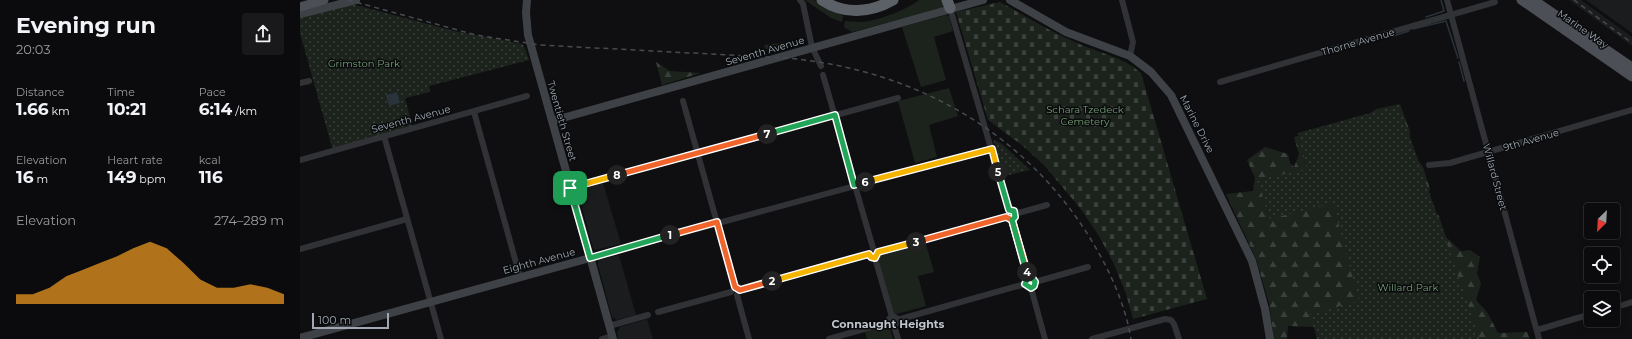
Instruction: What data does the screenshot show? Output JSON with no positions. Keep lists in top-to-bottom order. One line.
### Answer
{"streets":{"main road":["Marine Way"],"street":["Thorne Avenue","Seventh Avenue","Twentieth Street","Marine Drive","9th Avenue","Willard Street","Eighth Avenue"]},"crossings":[["Thorne Avenue","Willard Street"],["Seventh Avenue","Twentieth Street"],["Twentieth Street","Eighth Avenue"],["9th Avenue","Willard Street"]],"districts":["Connaught Heights"],"parks":["Grimston Park","Schara Tzedeck Cemetery","Willard Park"],"scale_bar":"100 m","north":"bottom left","page":{"heading":["Evening run","20:03"],"stats":[["Distance","1.66 km"],["Time","10:21"],["Pace","6:14 /km"],["Elevation","16 m"],["Heart rate","149 bpm"],["kcal","116"]],"pins":["7","5","8","6","1","3","4","2"],"chart":["Elevation","274–289 m"],"scale":"100 m"}}
